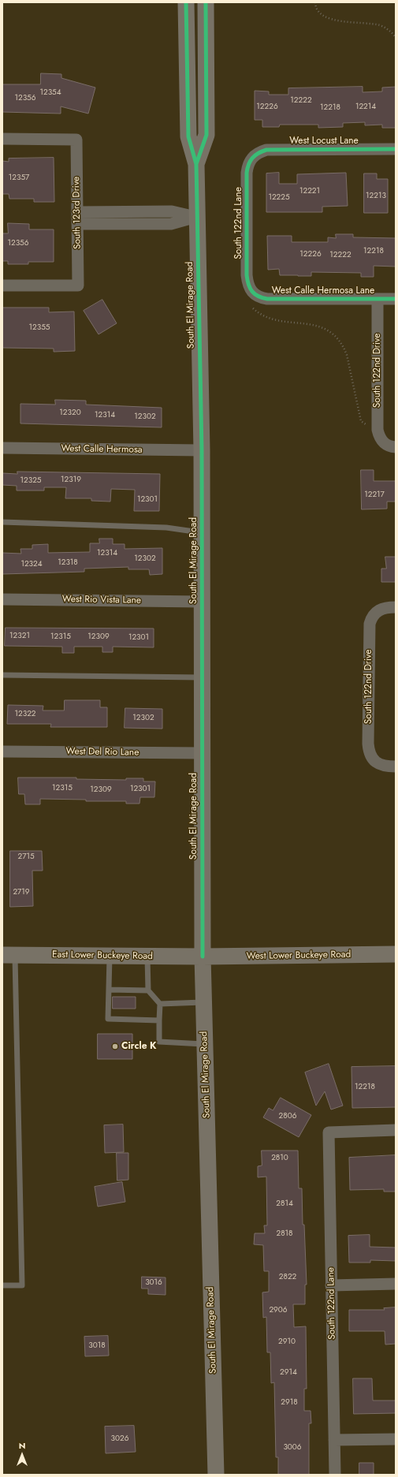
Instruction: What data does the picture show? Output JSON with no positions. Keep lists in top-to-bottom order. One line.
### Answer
{"streets":{"main road":["South El Mirage Road","East Lower Buckeye Road","West Lower Buckeye Road"],"street":["West Locust Lane","South 123rd Drive","South 122nd Lane","West Calle Hermosa Lane","South 122nd Drive","West Calle Hermosa","West Rio Vista Lane","West Del Rio Lane"]},"crossings":[["West Locust Lane","South 122nd Lane"],["South 122nd Lane","West Calle Hermosa Lane"],["West Calle Hermosa Lane","South 122nd Drive"],["South El Mirage Road","West Calle Hermosa"],["South El Mirage Road","West Rio Vista Lane"],["South El Mirage Road","West Del Rio Lane"],["South El Mirage Road","East Lower Buckeye Road"],["South El Mirage Road","West Lower Buckeye Road"],["East Lower Buckeye Road","West Lower Buckeye Road"]],"places":["Circle K"],"house_numbers":["12354","12356","12222","12226","12214","12218","12357","12221","12213","12225","12356","12218","12226","12222","12355","12320","12314","12302","12319","12325","12217","12301","12314","12302","12318","12324","12321","12315","12309","12301","12322","12302","12315","12301","12309","2715","2719","12218","2806","2810","2814","2818","2822","3016","2906","2910","3018","2914","2918","3026","3006"],"north":"top"}
